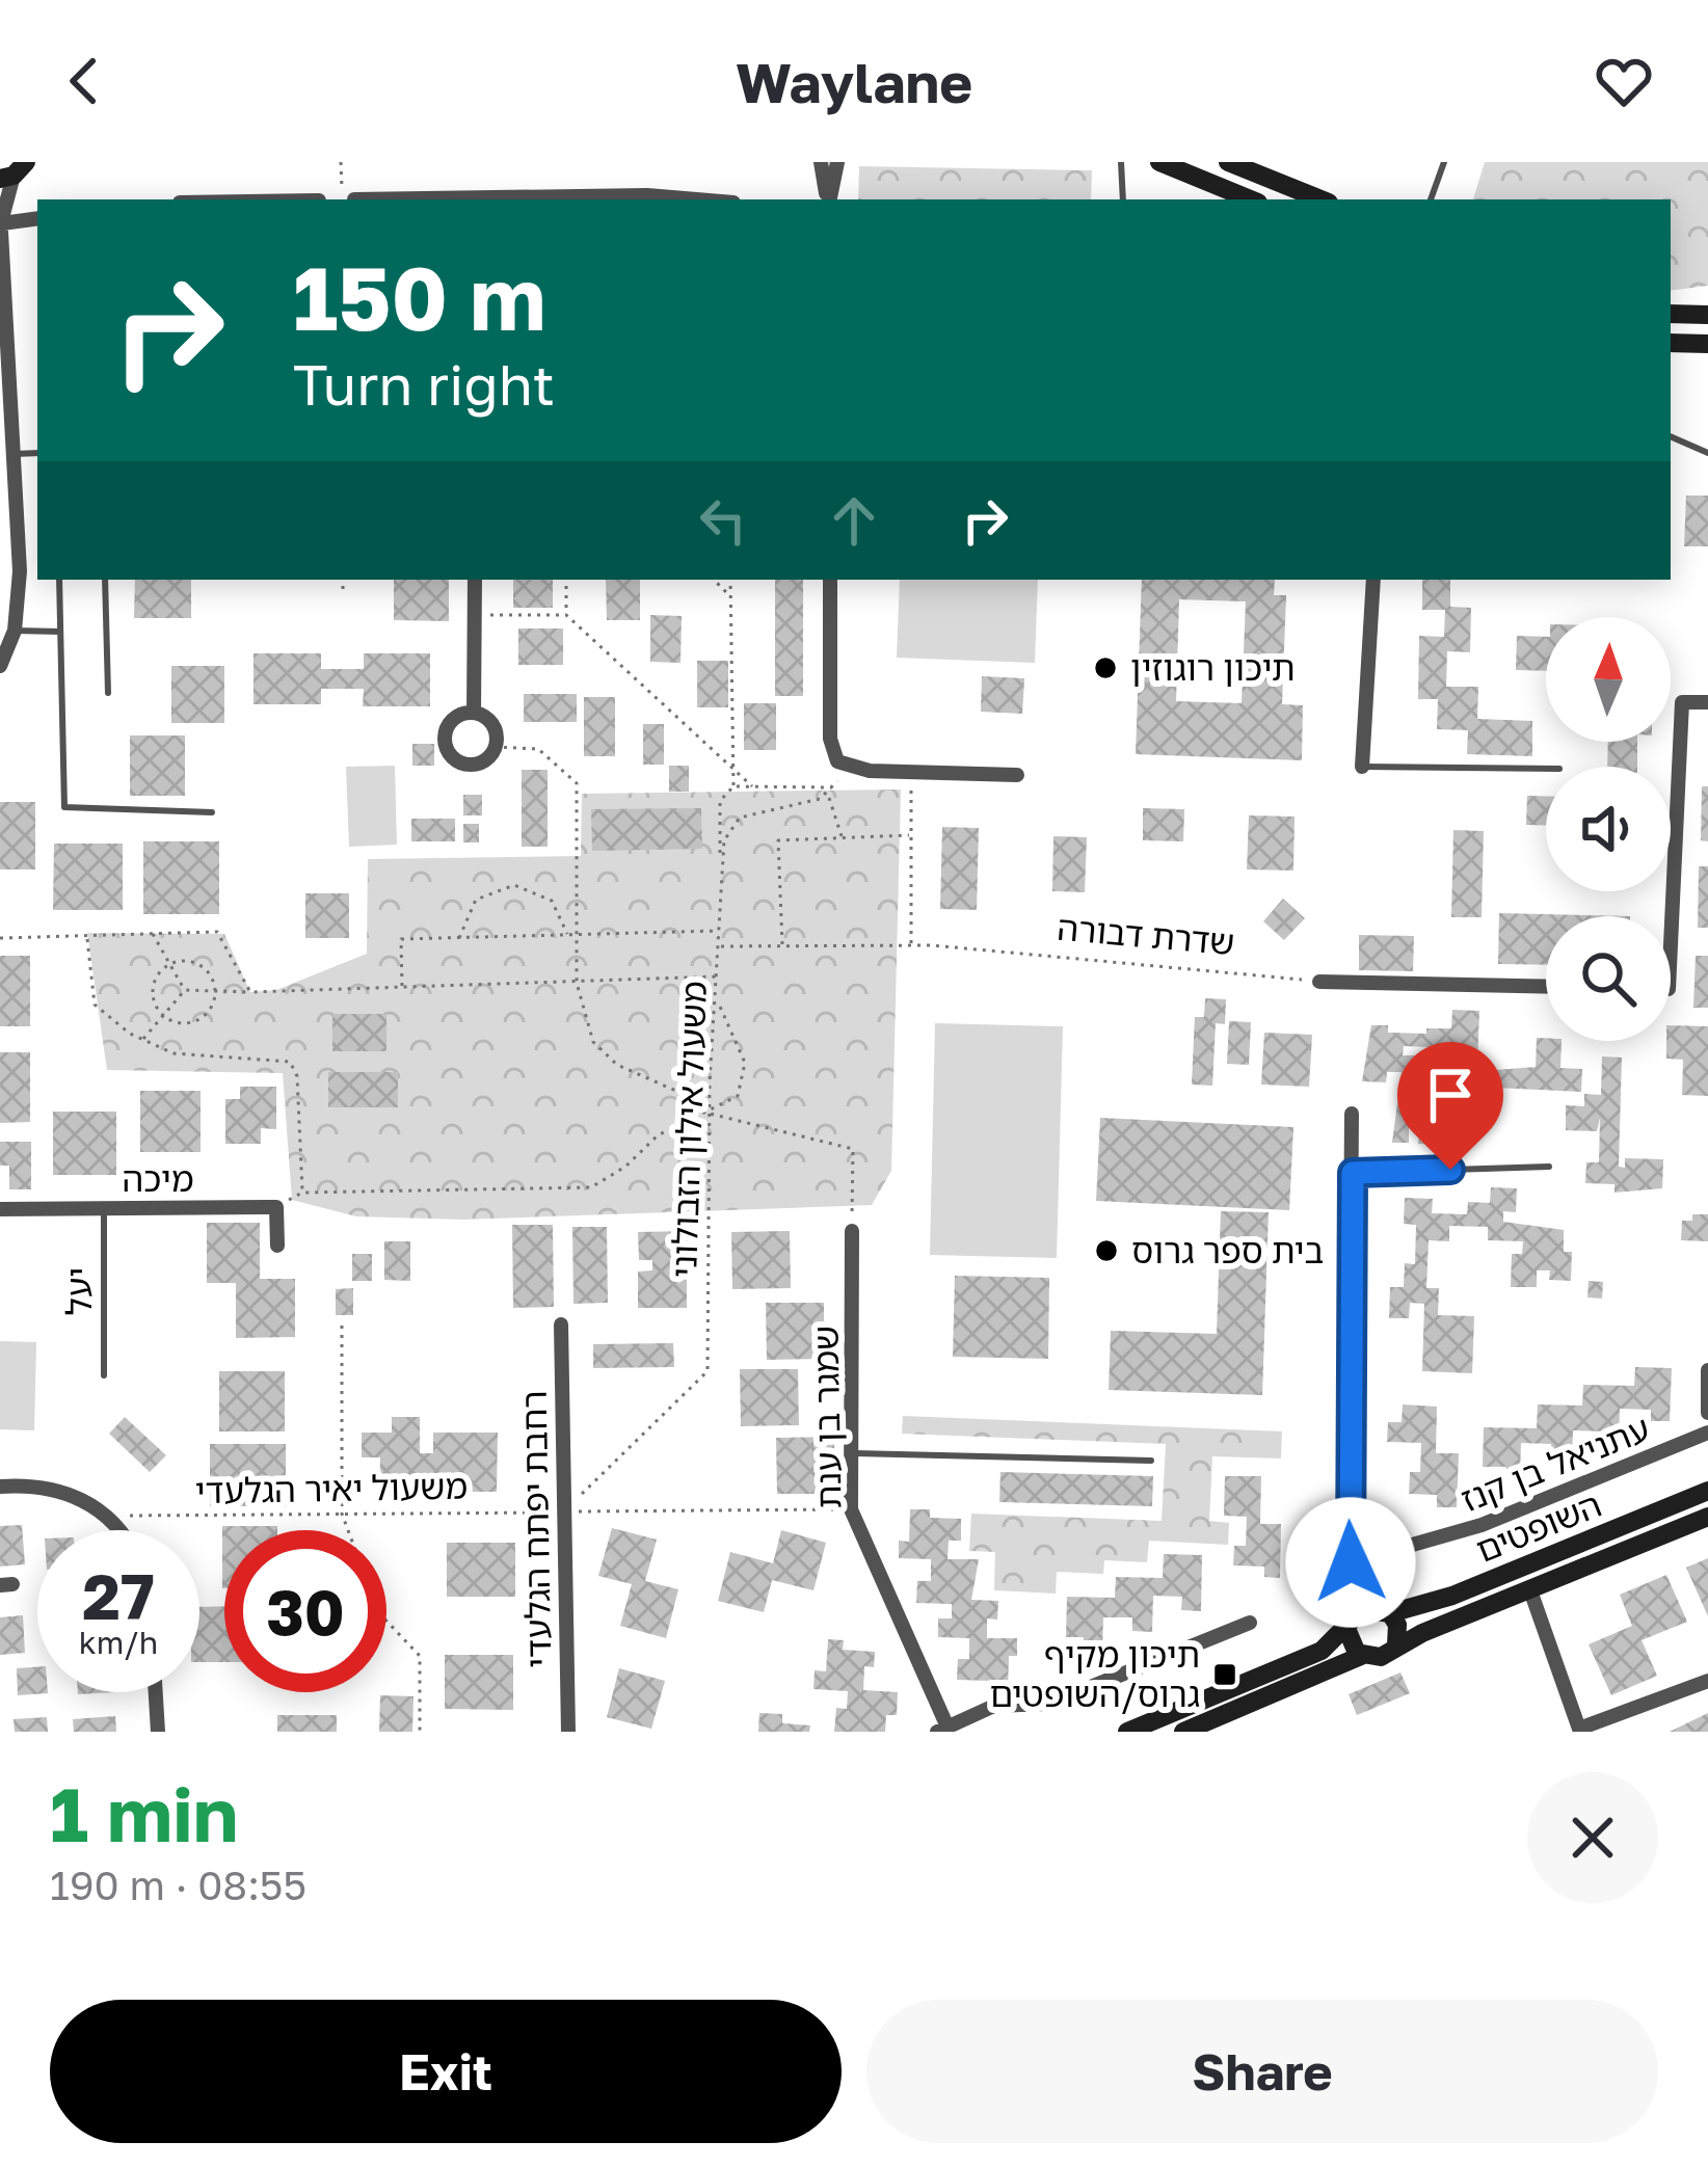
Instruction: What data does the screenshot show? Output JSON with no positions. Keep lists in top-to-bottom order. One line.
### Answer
{"streets":{"street":["מיכה","שמגר בן ענת","עתניאל בן קנז","השופטים","רחבת יפתח הגלעדי"],"lane":["יעל"],"path":["שדרת דבורה","משעול אילון הזבולוני","משעול יאיר הגלעדי"]},"crossings":[["שדרת דבורה","משעול אילון הזבולוני"],["משעול אילון הזבולוני","משעול יאיר הגלעדי"],["משעול אילון הזבולוני","רחבת יפתח הגלעדי"],["מיכה","יעל"],["שמגר בן ענת","משעול יאיר הגלעדי"],["משעול יאיר הגלעדי","רחבת יפתח הגלעדי"]],"places":{"other":["תיכון רוגוזין","בית ספר גרוס"],"transit":["תיכון מקיף גרוס/השופטים"]},"north":"top","page":{"header":"Waylane","turn":["150 m","Turn right"],"speed":"27 km/h","limit":"30","heading":["1 min","190 m · 08:55"],"buttons":["Exit","Share"]}}
